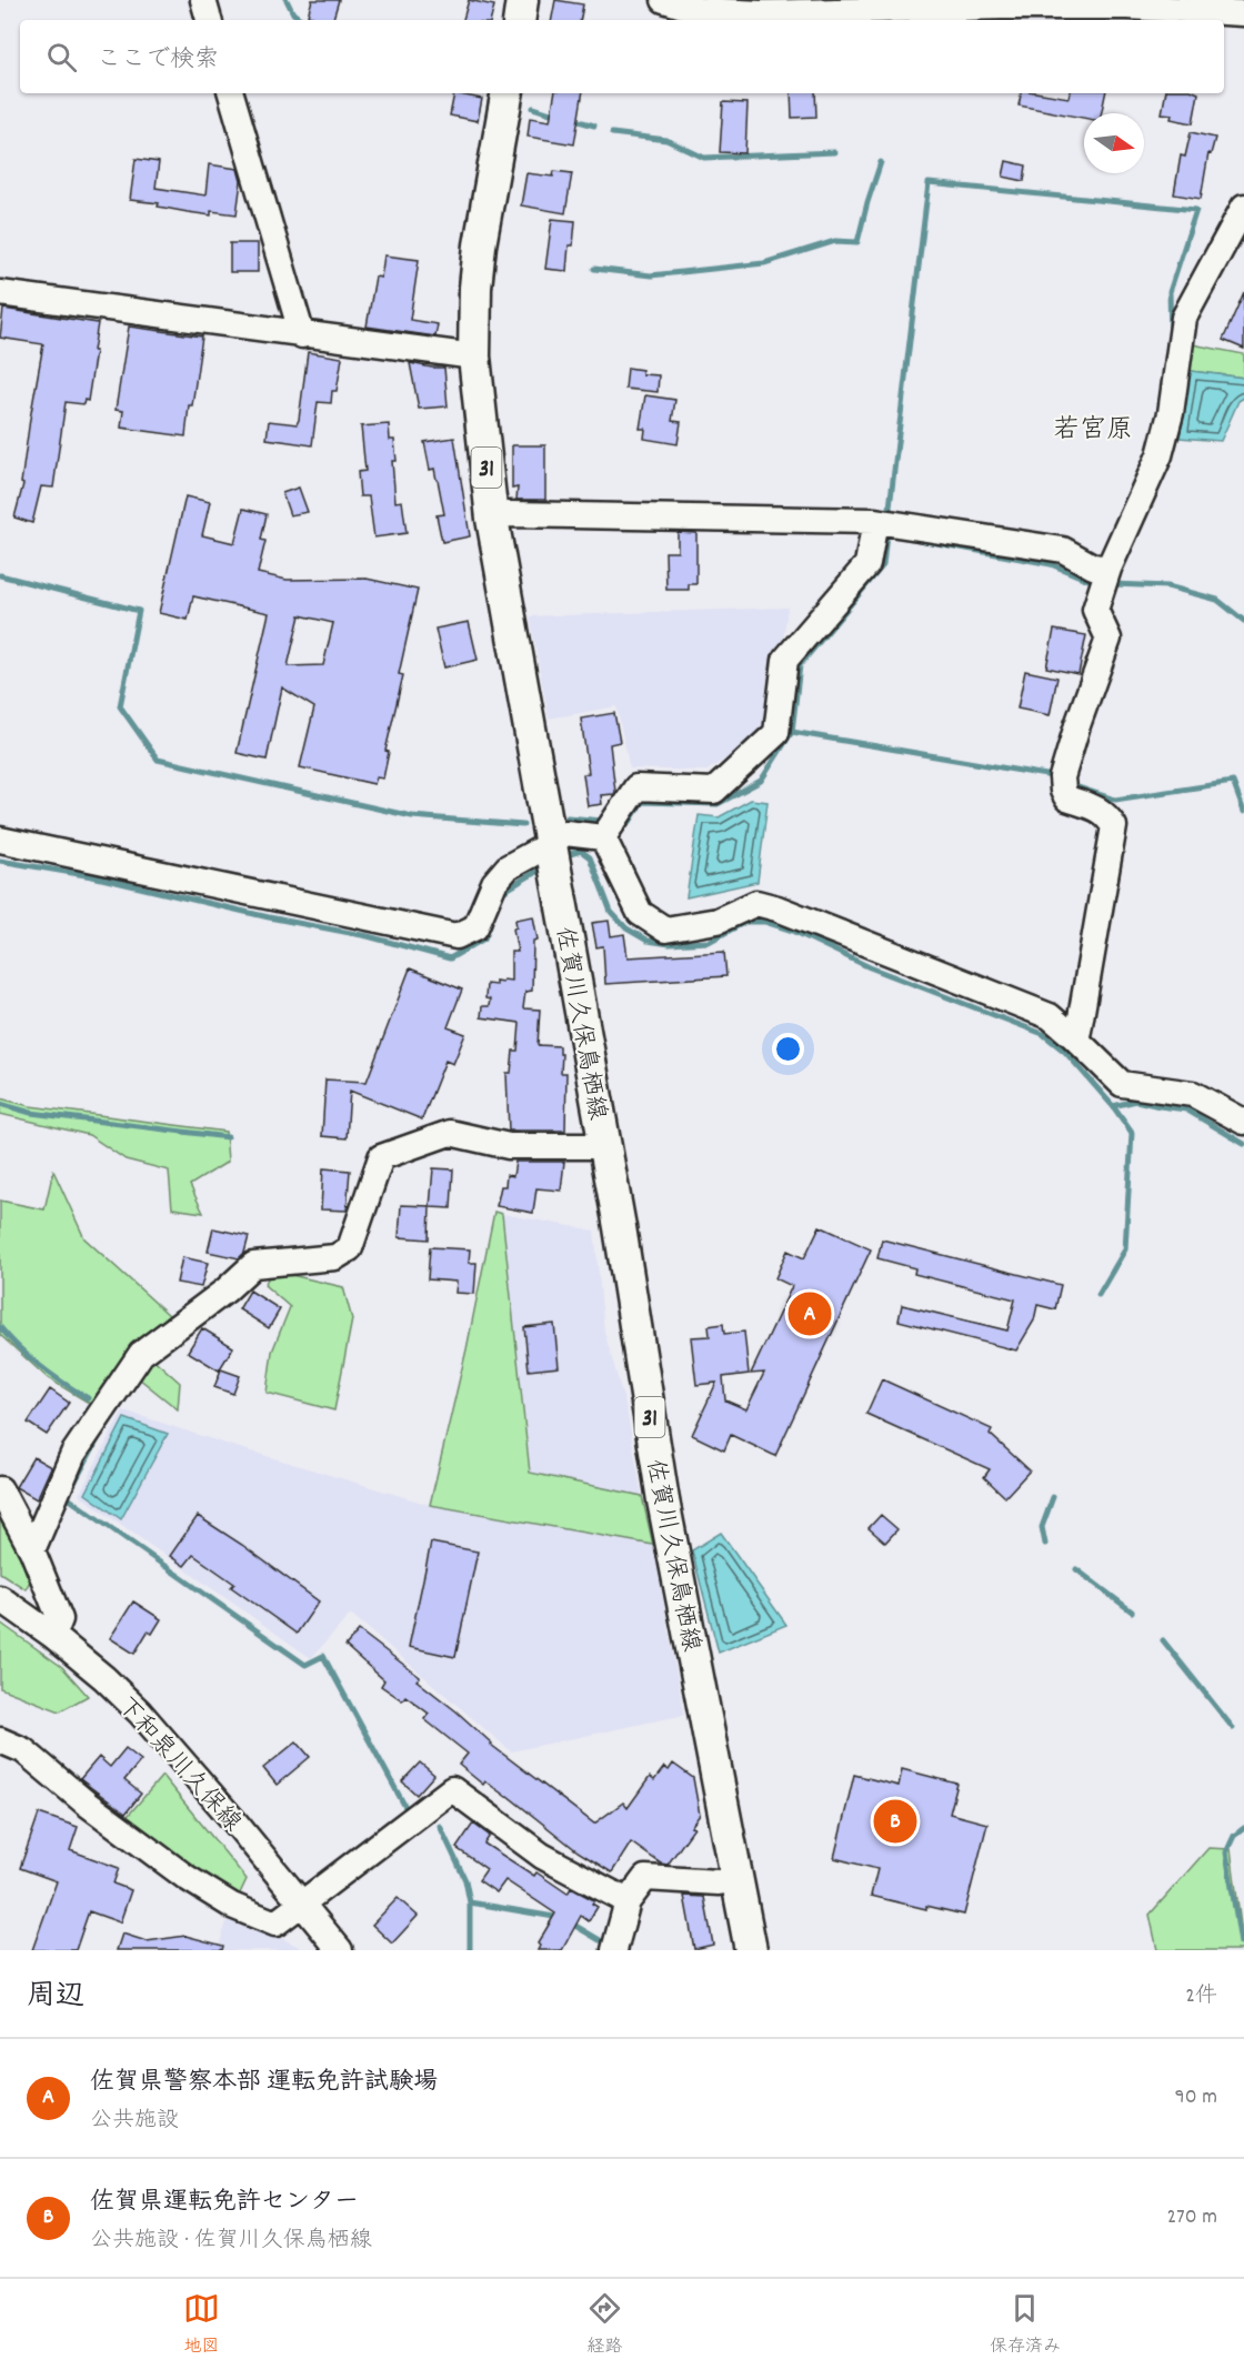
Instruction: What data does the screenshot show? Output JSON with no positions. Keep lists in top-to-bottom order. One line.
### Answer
{"streets":{"main road":["31","佐賀川久保鳥栖線"],"street":["下和泉川久保線"]},"crossings":[["31","佐賀川久保鳥栖線"]],"districts":["若宮原"],"north":"right","page":{"search":"ここで検索","pins":["A","B"],"heading":["周辺","2件"],"list":[{"mark":"A","name":"佐賀県警察本部 運転免許試験場","note":"公共施設","value":"90 m"},{"mark":"B","name":"佐賀県運転免許センター","note":"公共施設 · 佐賀川久保鳥栖線","value":"270 m"}],"nav":["地図","経路","保存済み"]}}
